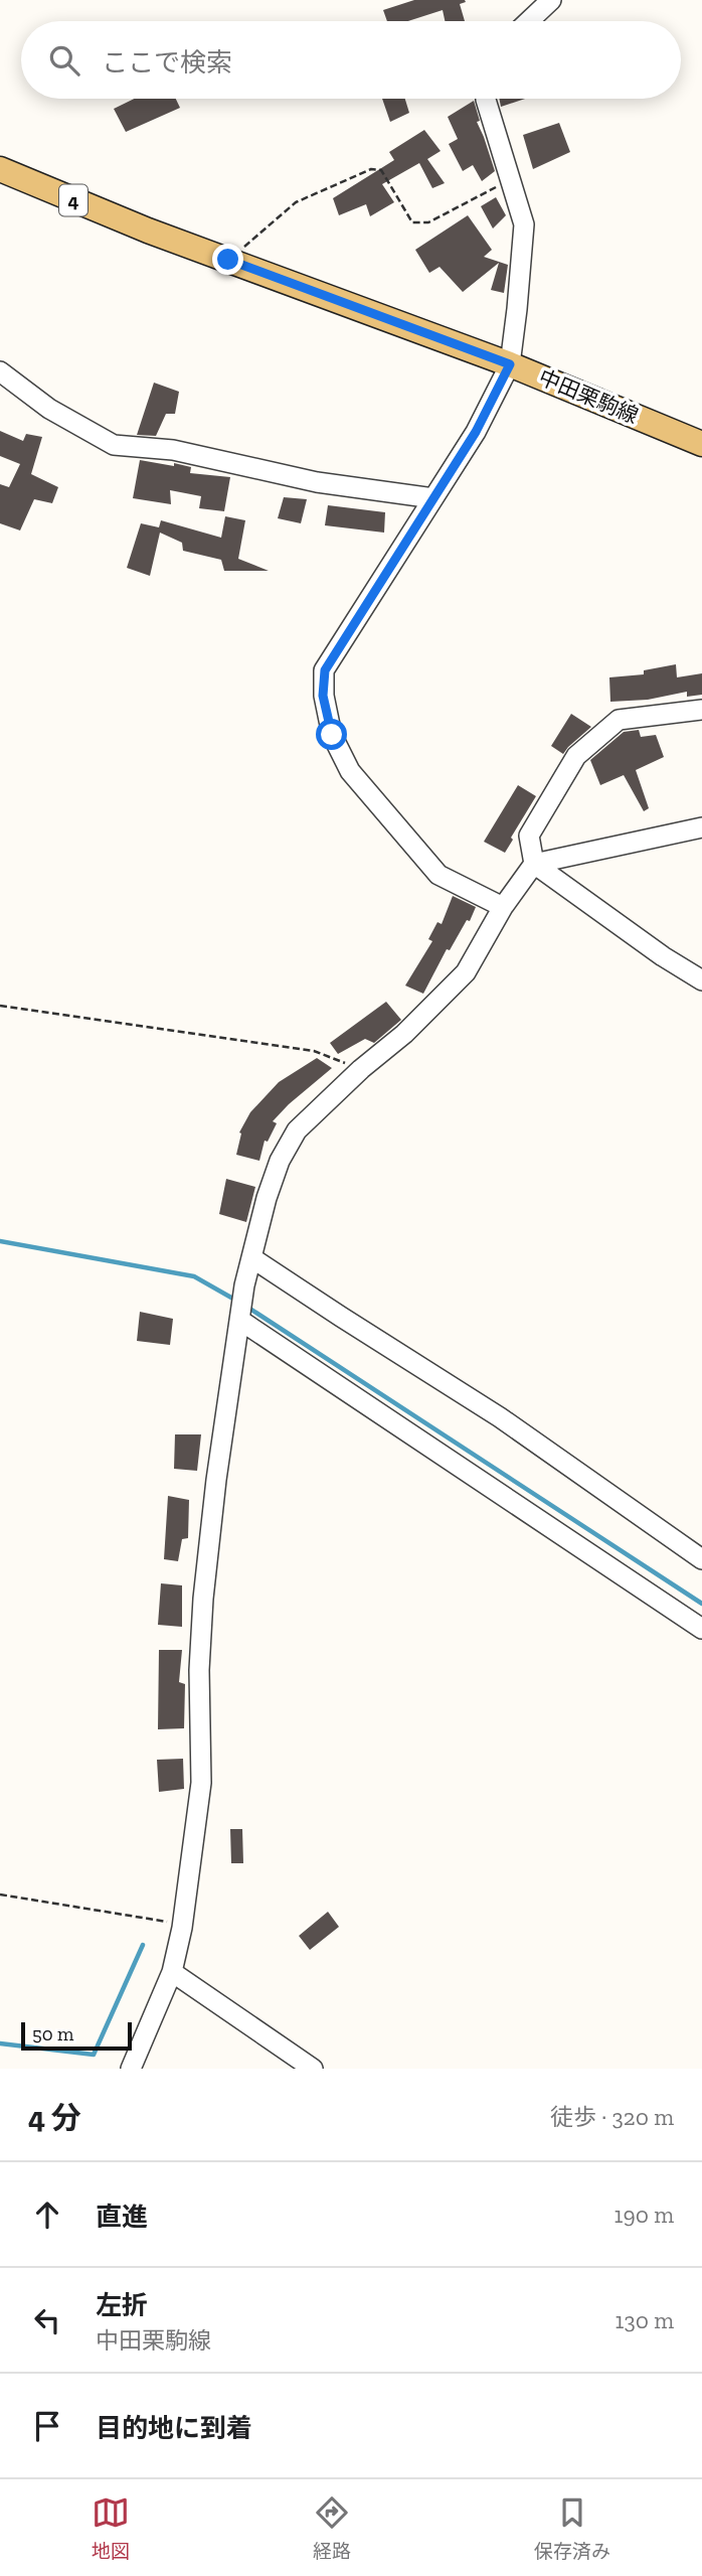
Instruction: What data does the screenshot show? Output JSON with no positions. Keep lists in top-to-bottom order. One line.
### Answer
{"streets":{"main road":["4","中田栗駒線"]},"scale_bar":"50 m","page":{"search":"ここで検索","scale":"50 m","heading":["4 分","徒歩 · 320 m"],"list":[["直進","190 m"],["左折","中田栗駒線","130 m"],"目的地に到着"],"nav":["地図","経路","保存済み"]}}
